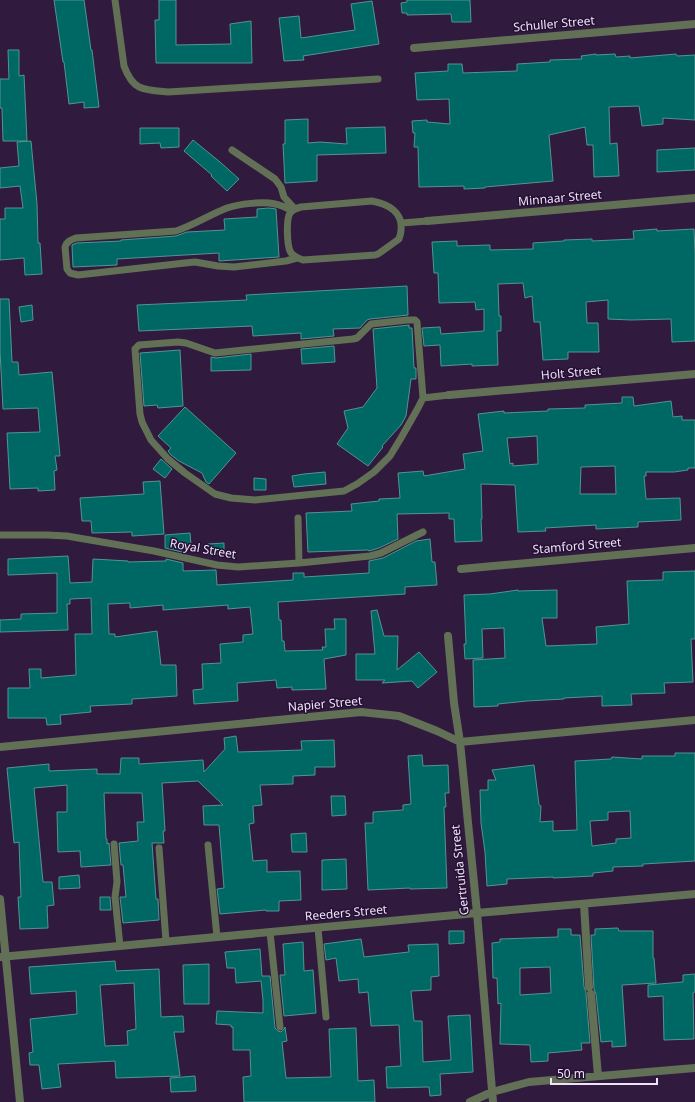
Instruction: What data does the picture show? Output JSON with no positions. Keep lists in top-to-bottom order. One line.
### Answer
{"streets":{"street":["Schuller Street","Minnaar Street","Holt Street","Stamford Street","Napier Street","Gertruida Street","Reeders Street"],"lane":["Royal Street"]},"crossings":[["Napier Street","Gertruida Street"],["Gertruida Street","Reeders Street"]],"scale_bar":"50 m"}
